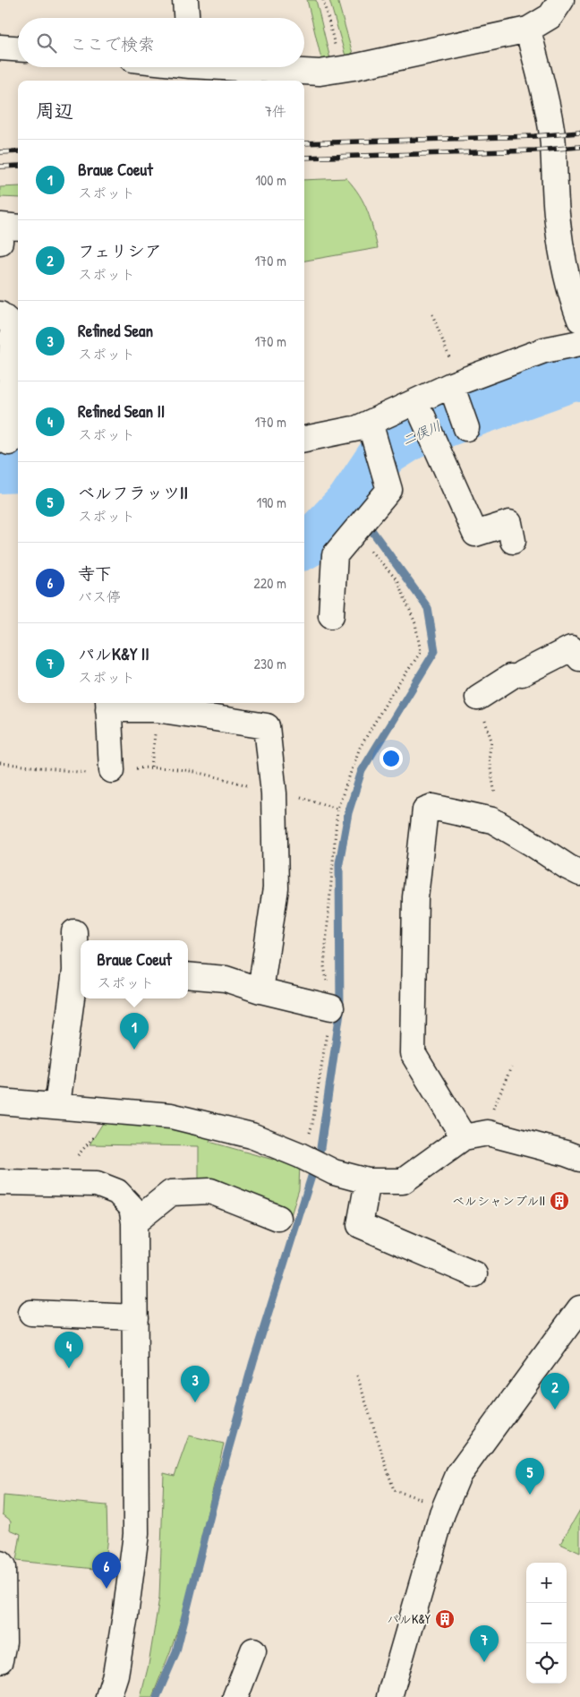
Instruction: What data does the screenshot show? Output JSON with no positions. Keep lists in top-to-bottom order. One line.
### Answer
{"water":["二俣川"],"places":{"building":["ベルシャンブルII","パルK&Y"]},"page":{"search":"ここで検索","heading":["周辺","7件"],"list":[{"mark":"1","name":"Braue Coeut","note":"スポット","value":"100 m"},{"mark":"2","name":"フェリシア","note":"スポット","value":"170 m"},{"mark":"3","name":"Refined Sean","note":"スポット","value":"170 m"},{"mark":"4","name":"Refined Sean II","note":"スポット","value":"170 m"},{"mark":"5","name":"ベルフラッツII","note":"スポット","value":"190 m"},{"mark":"6","name":"寺下","note":"バス停","value":"220 m"},{"mark":"7","name":"パルK&Y II","note":"スポット","value":"230 m"}],"popup":["Braue Coeut","スポット"],"pins":["1","4","3","2","5","6","7"],"map_buttons":["+","−"]}}
